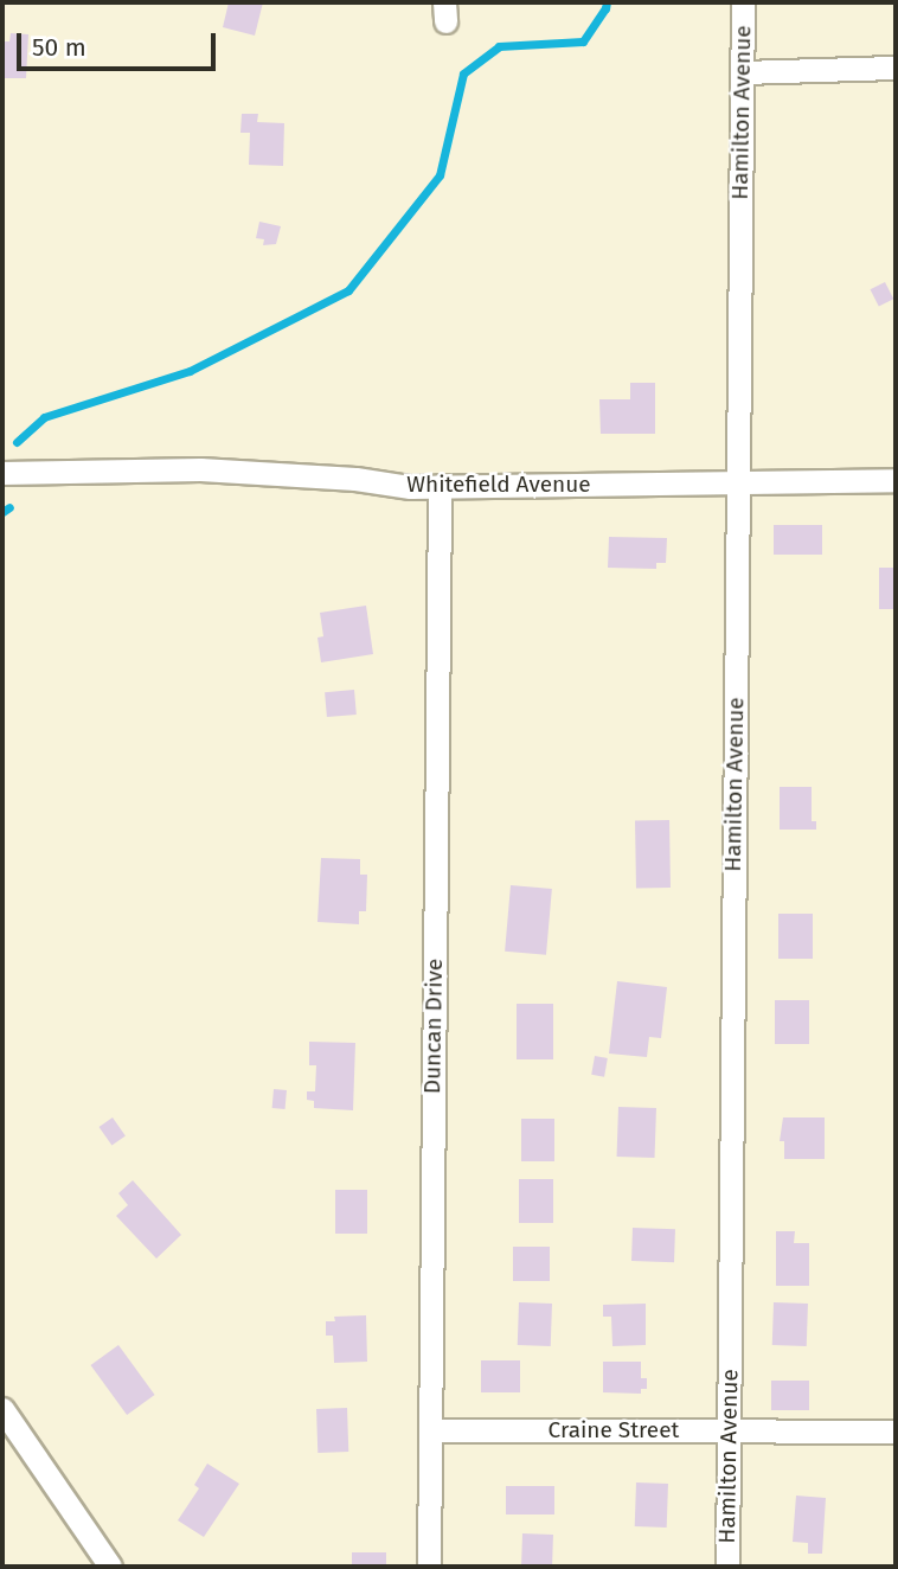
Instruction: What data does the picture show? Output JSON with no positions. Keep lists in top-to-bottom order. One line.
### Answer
{"streets":{"street":["Hamilton Avenue","Whitefield Avenue","Duncan Drive","Craine Street"]},"crossings":[["Hamilton Avenue","Whitefield Avenue"],["Hamilton Avenue","Craine Street"],["Whitefield Avenue","Duncan Drive"],["Duncan Drive","Craine Street"]],"scale_bar":"50 m"}
